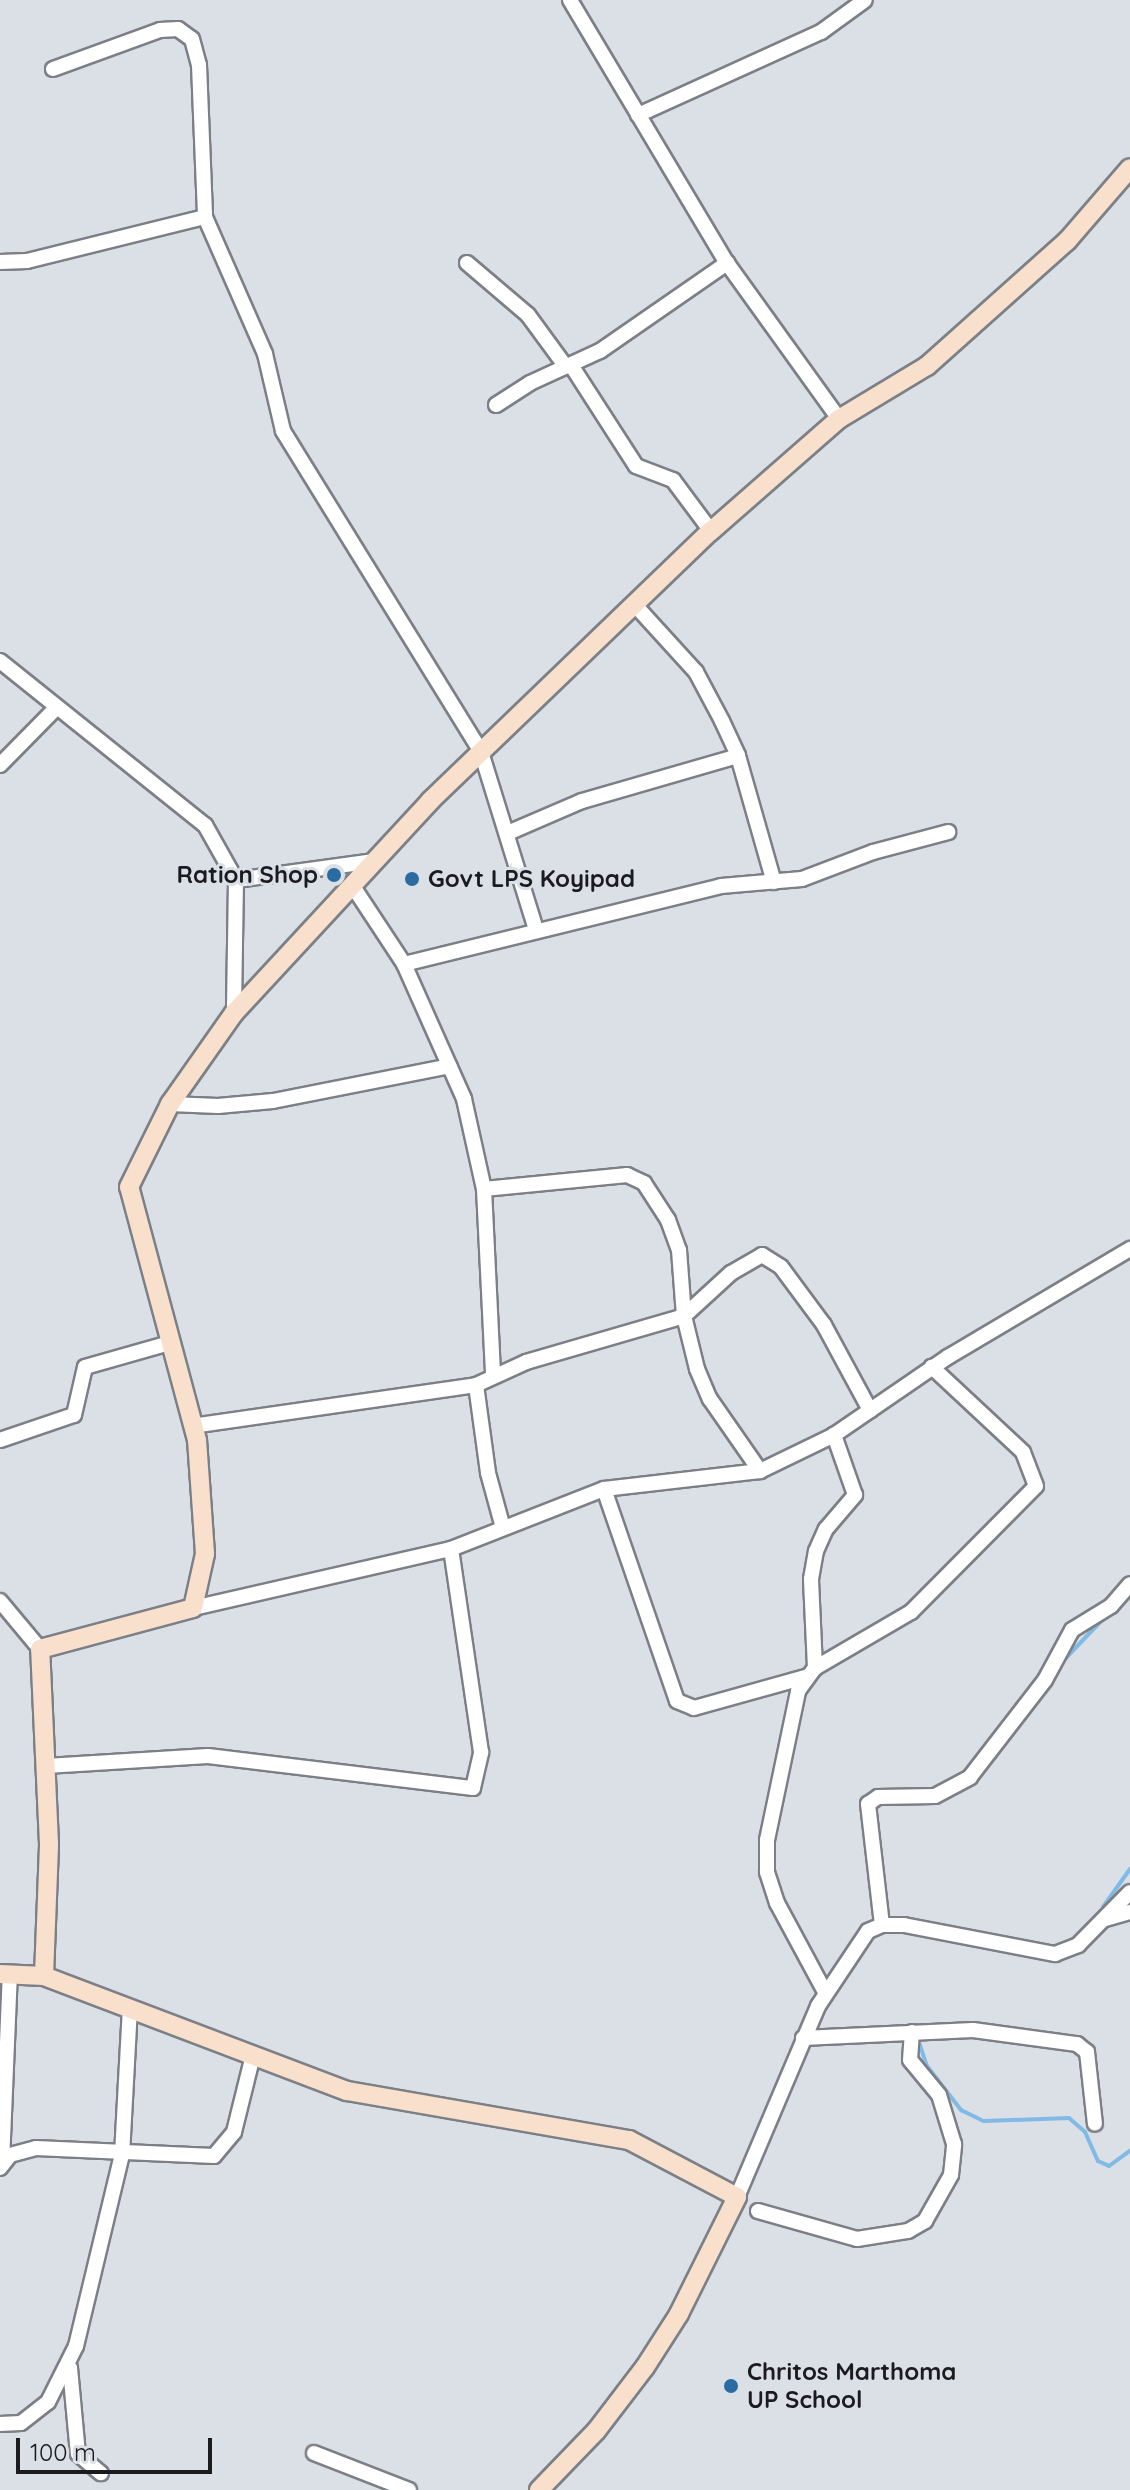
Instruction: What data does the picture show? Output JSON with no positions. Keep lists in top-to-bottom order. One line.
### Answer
{"places":["Ration Shop","Govt LPS Koyipad","Chritos Marthoma UP School"],"scale_bar":"100 m"}
